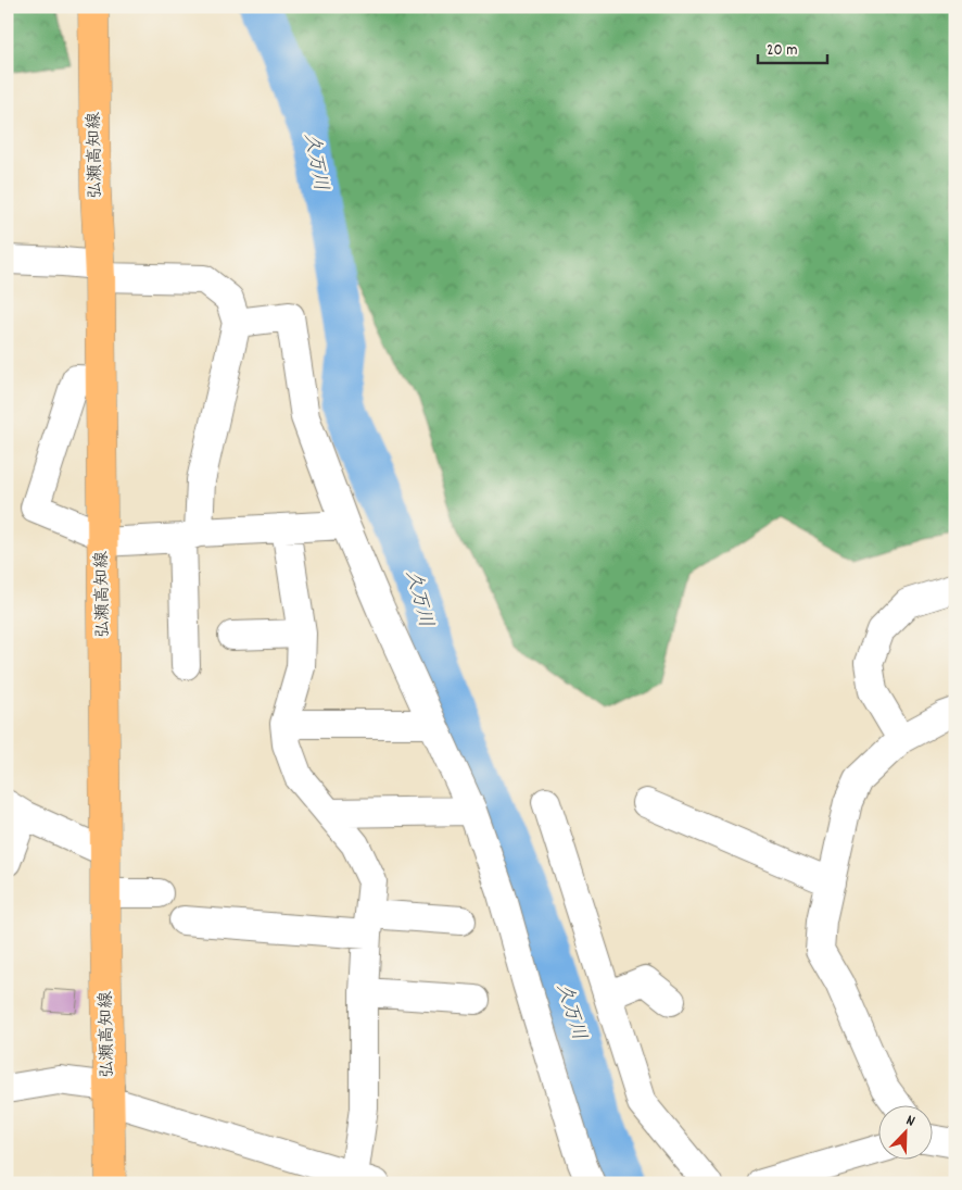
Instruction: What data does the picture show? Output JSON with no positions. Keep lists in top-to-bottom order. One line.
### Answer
{"streets":{"main road":["弘瀬高知線"]},"water":["久万川"],"scale_bar":"20 m","north":"top right"}
